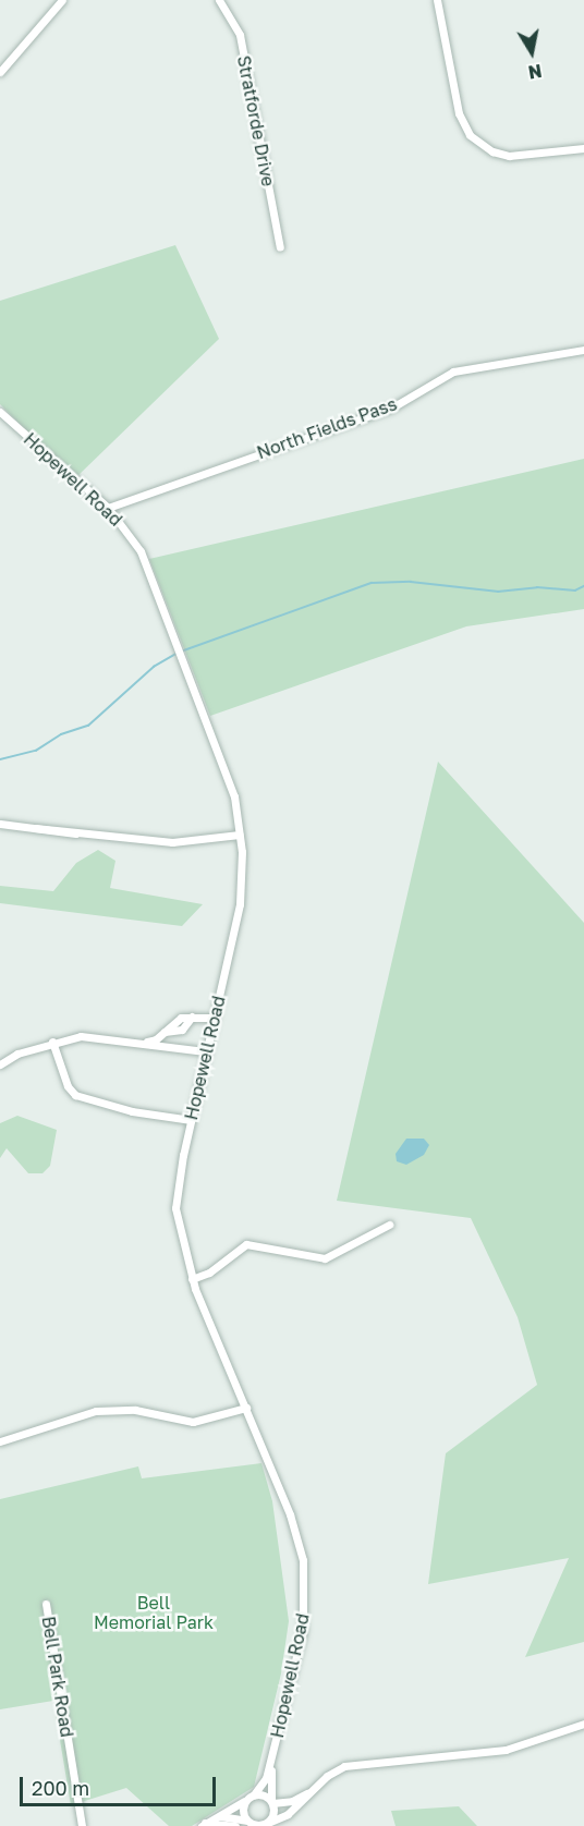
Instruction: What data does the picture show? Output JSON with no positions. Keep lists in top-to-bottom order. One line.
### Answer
{"streets":{"street":["Stratforde Drive","North Fields Pass","Hopewell Road","Bell Park Road"]},"crossings":[["North Fields Pass","Hopewell Road"]],"parks":["Bell Memorial Park"],"scale_bar":"200 m","north":"bottom"}
